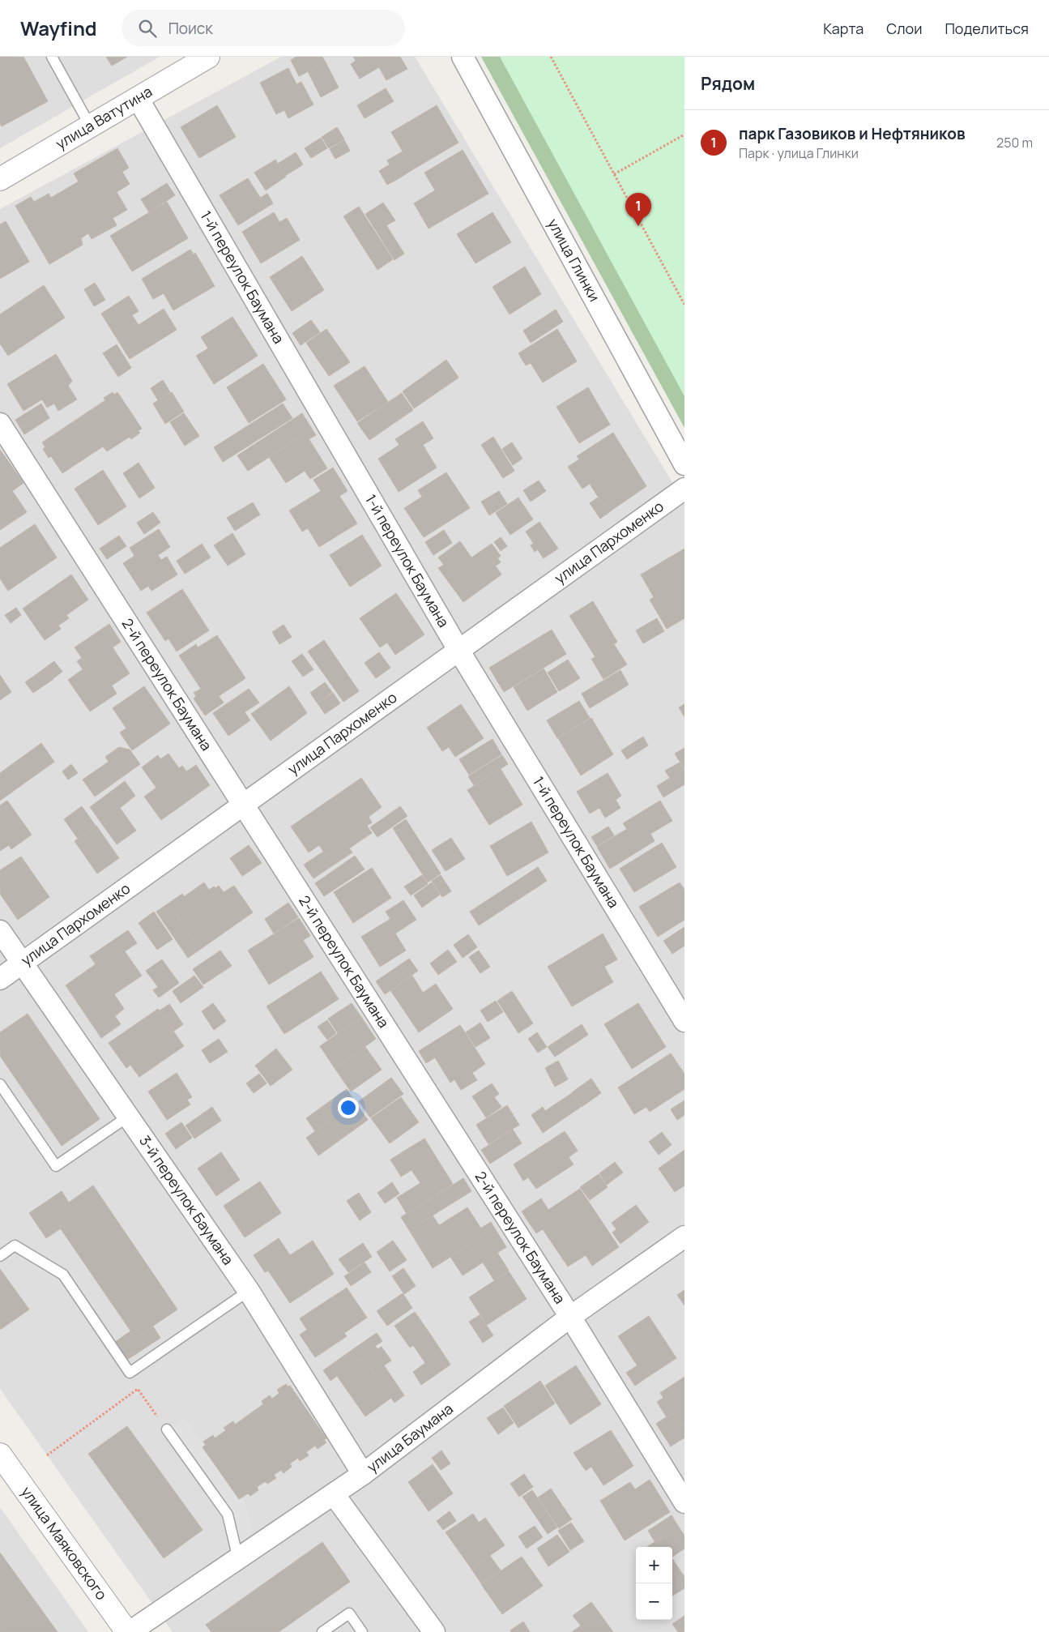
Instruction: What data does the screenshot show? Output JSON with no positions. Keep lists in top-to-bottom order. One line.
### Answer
{"streets":{"street":["улица Ватутина","улица Глинки","1-й переулок Баумана","улица Пархоменко","2-й переулок Баумана","3-й переулок Баумана","улица Баумана","улица Маяковского"]},"crossings":[["улица Ватутина","1-й переулок Баумана"],["1-й переулок Баумана","улица Пархоменко"],["улица Пархоменко","2-й переулок Баумана"],["улица Пархоменко","3-й переулок Баумана"],["2-й переулок Баумана","улица Баумана"],["3-й переулок Баумана","улица Баумана"],["улица Баумана","улица Маяковского"]],"page":{"header":"Wayfind","search":"Поиск","nav":["Карта","Слои","Поделиться"],"heading":"Рядом","list":[{"mark":"1","name":"парк Газовиков и Нефтяников","note":"Парк · улица Глинки","value":"250 m"}],"pins":"1","map_buttons":["+","−"]}}
